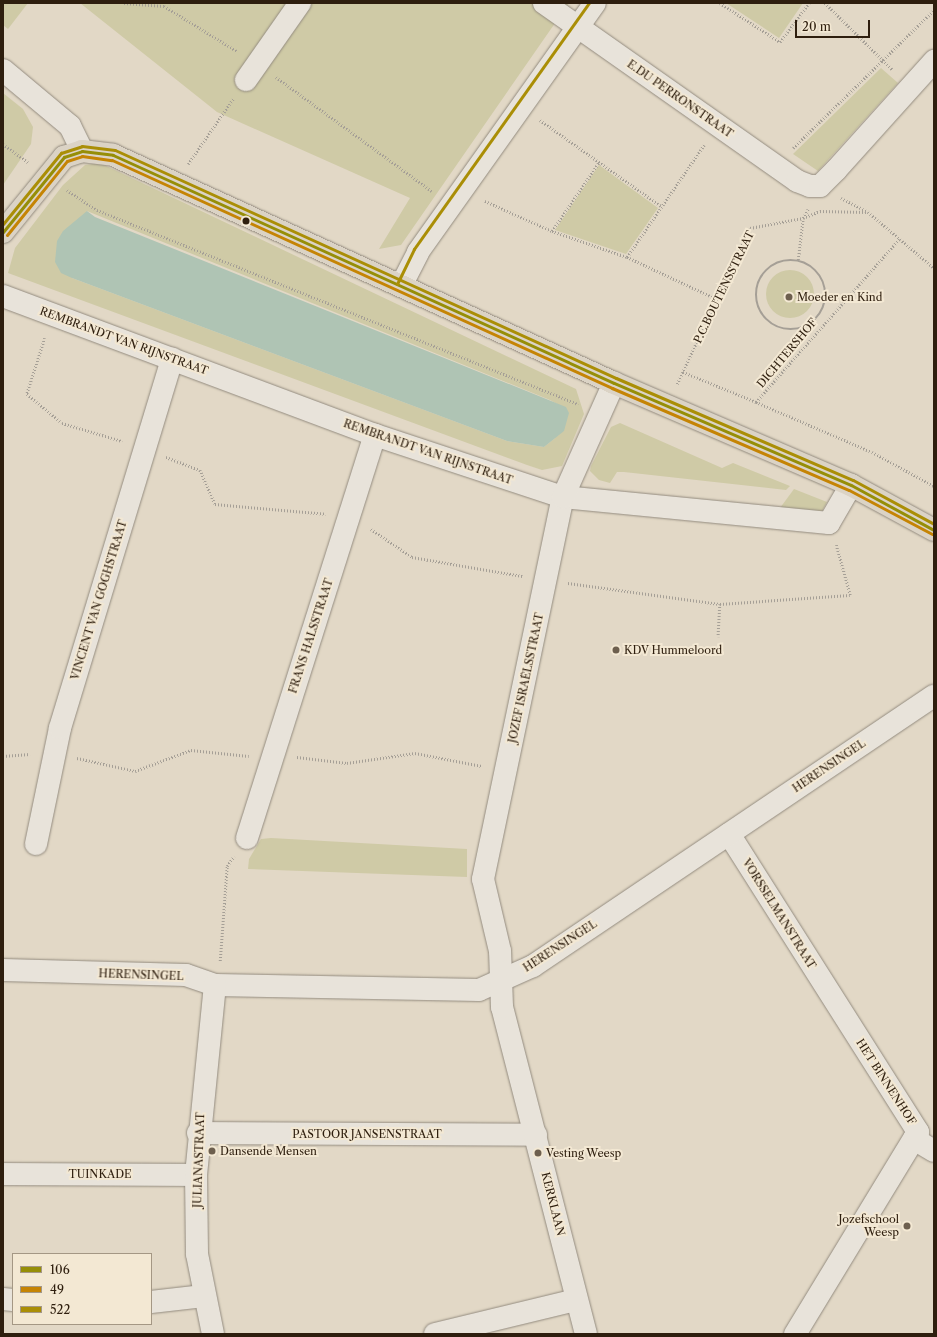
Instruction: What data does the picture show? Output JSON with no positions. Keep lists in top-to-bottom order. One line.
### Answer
{"streets":{"street":["E.DU PERRONSTRAAT","REMBRANDT VAN RIJNSTRAAT","VINCENT VAN GOGHSTRAAT","FRANS HALSSTRAAT","JOZEF ISRAËLSSTRAAT","HERENSINGEL","VORSSELMANSTRAAT","HET BINNENHOF","PASTOOR JANSENSTRAAT","JULIANASTRAAT","TUINKADE","KERKLAAN"],"path":["P.C.BOUTENSSTRAAT","DICHTERSHOF"]},"crossings":[["P.C.BOUTENSSTRAAT","DICHTERSHOF"],["REMBRANDT VAN RIJNSTRAAT","VINCENT VAN GOGHSTRAAT"],["REMBRANDT VAN RIJNSTRAAT","FRANS HALSSTRAAT"],["REMBRANDT VAN RIJNSTRAAT","JOZEF ISRAËLSSTRAAT"],["JOZEF ISRAËLSSTRAAT","HERENSINGEL"],["JOZEF ISRAËLSSTRAAT","KERKLAAN"],["HERENSINGEL","VORSSELMANSTRAAT"],["HERENSINGEL","JULIANASTRAAT"],["HERENSINGEL","KERKLAAN"],["VORSSELMANSTRAAT","HET BINNENHOF"],["PASTOOR JANSENSTRAAT","JULIANASTRAAT"],["PASTOOR JANSENSTRAAT","KERKLAAN"],["JULIANASTRAAT","TUINKADE"]],"places":["Moeder en Kind","KDV Hummeloord","Dansende Mensen","Vesting Weesp","Jozefschool Weesp"],"lines":["transit line 522","transit line 106","transit line 49"],"legend":["106","49","522"],"scale_bar":"20 m"}
